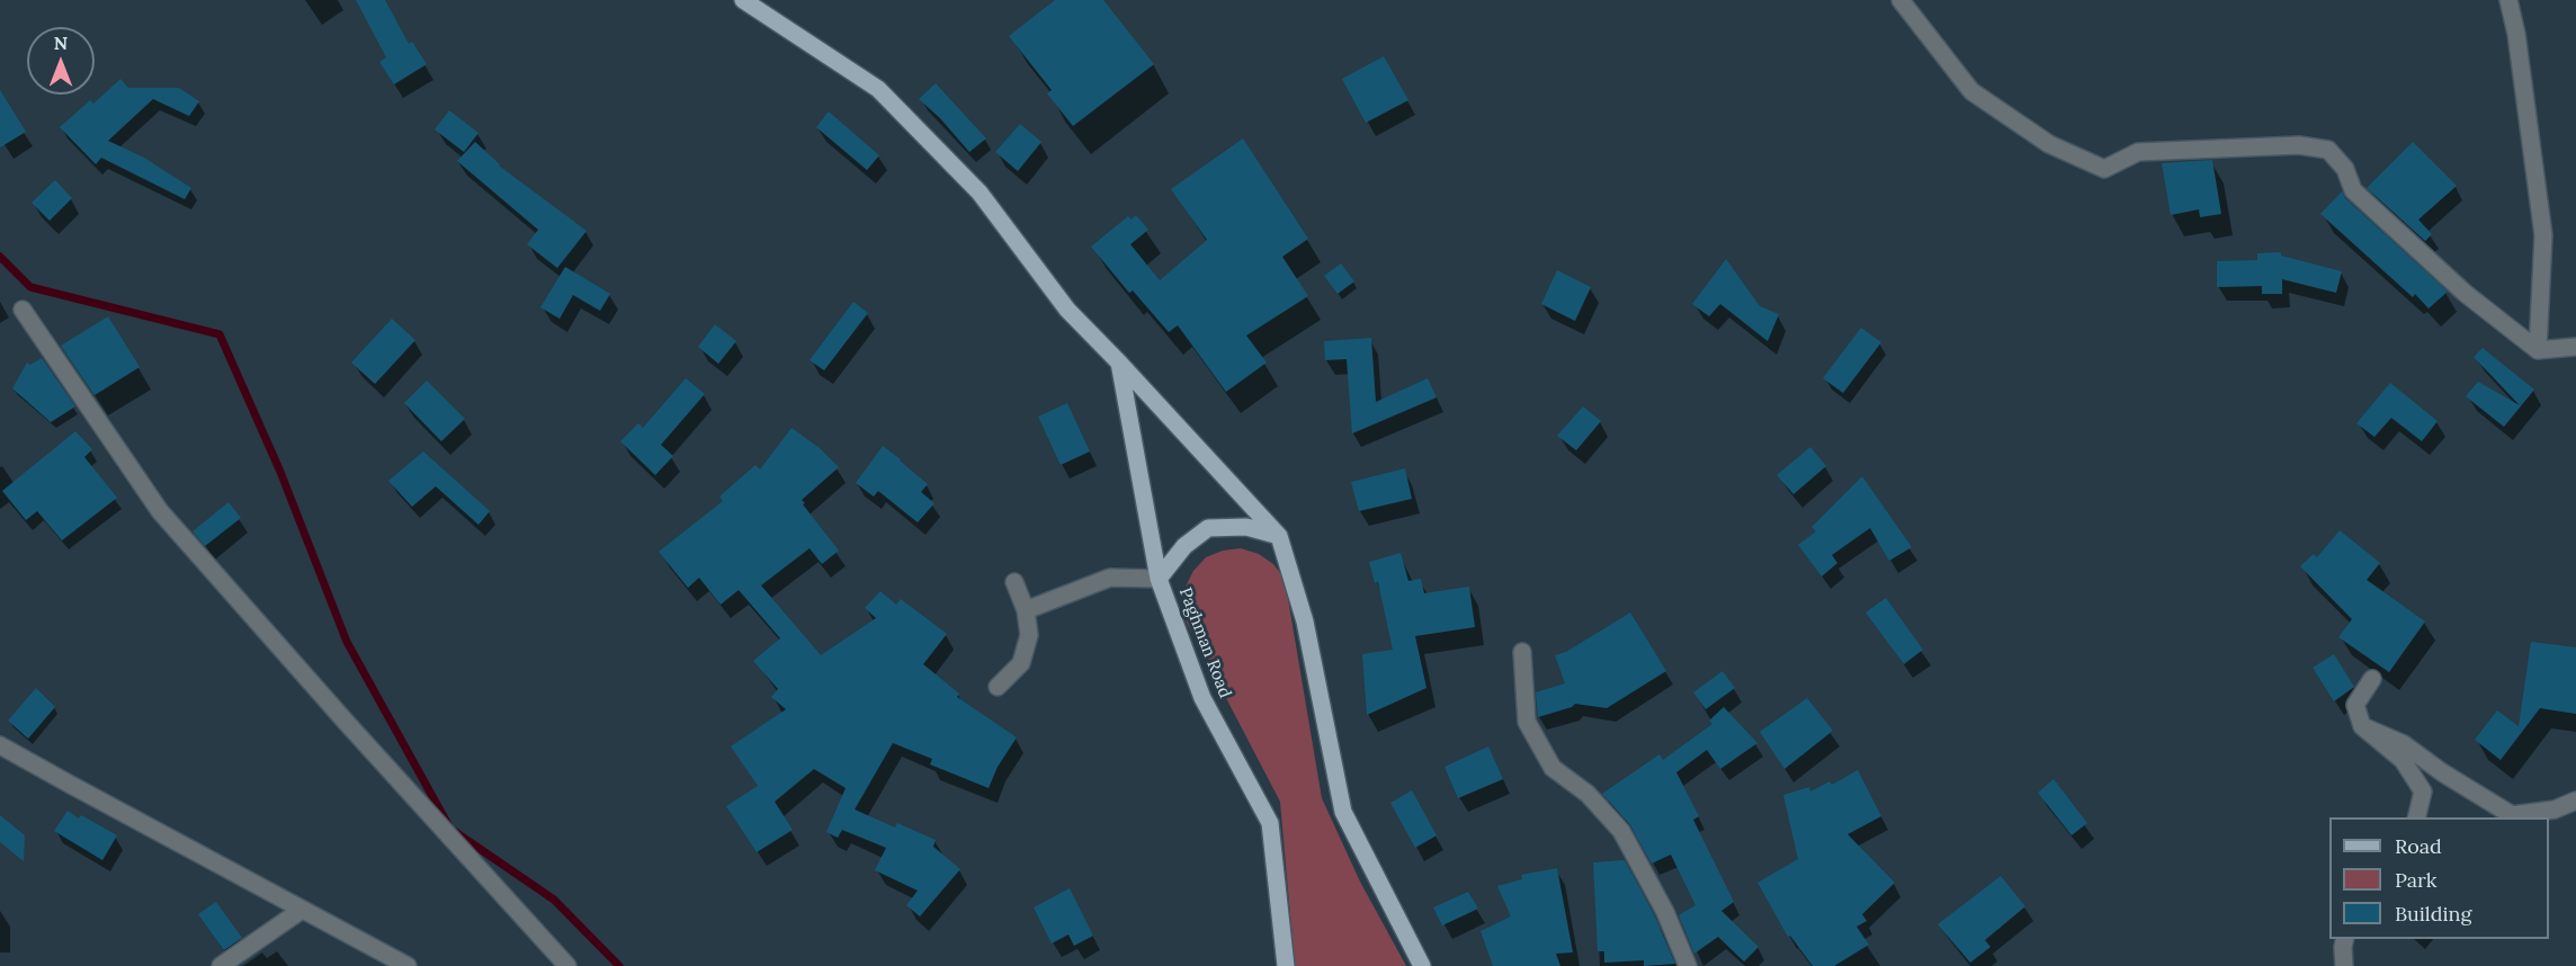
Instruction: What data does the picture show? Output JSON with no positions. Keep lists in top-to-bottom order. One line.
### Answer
{"streets":{"main road":["Paghman Road"]},"legend":["Road","Park","Building"],"north":"top"}
